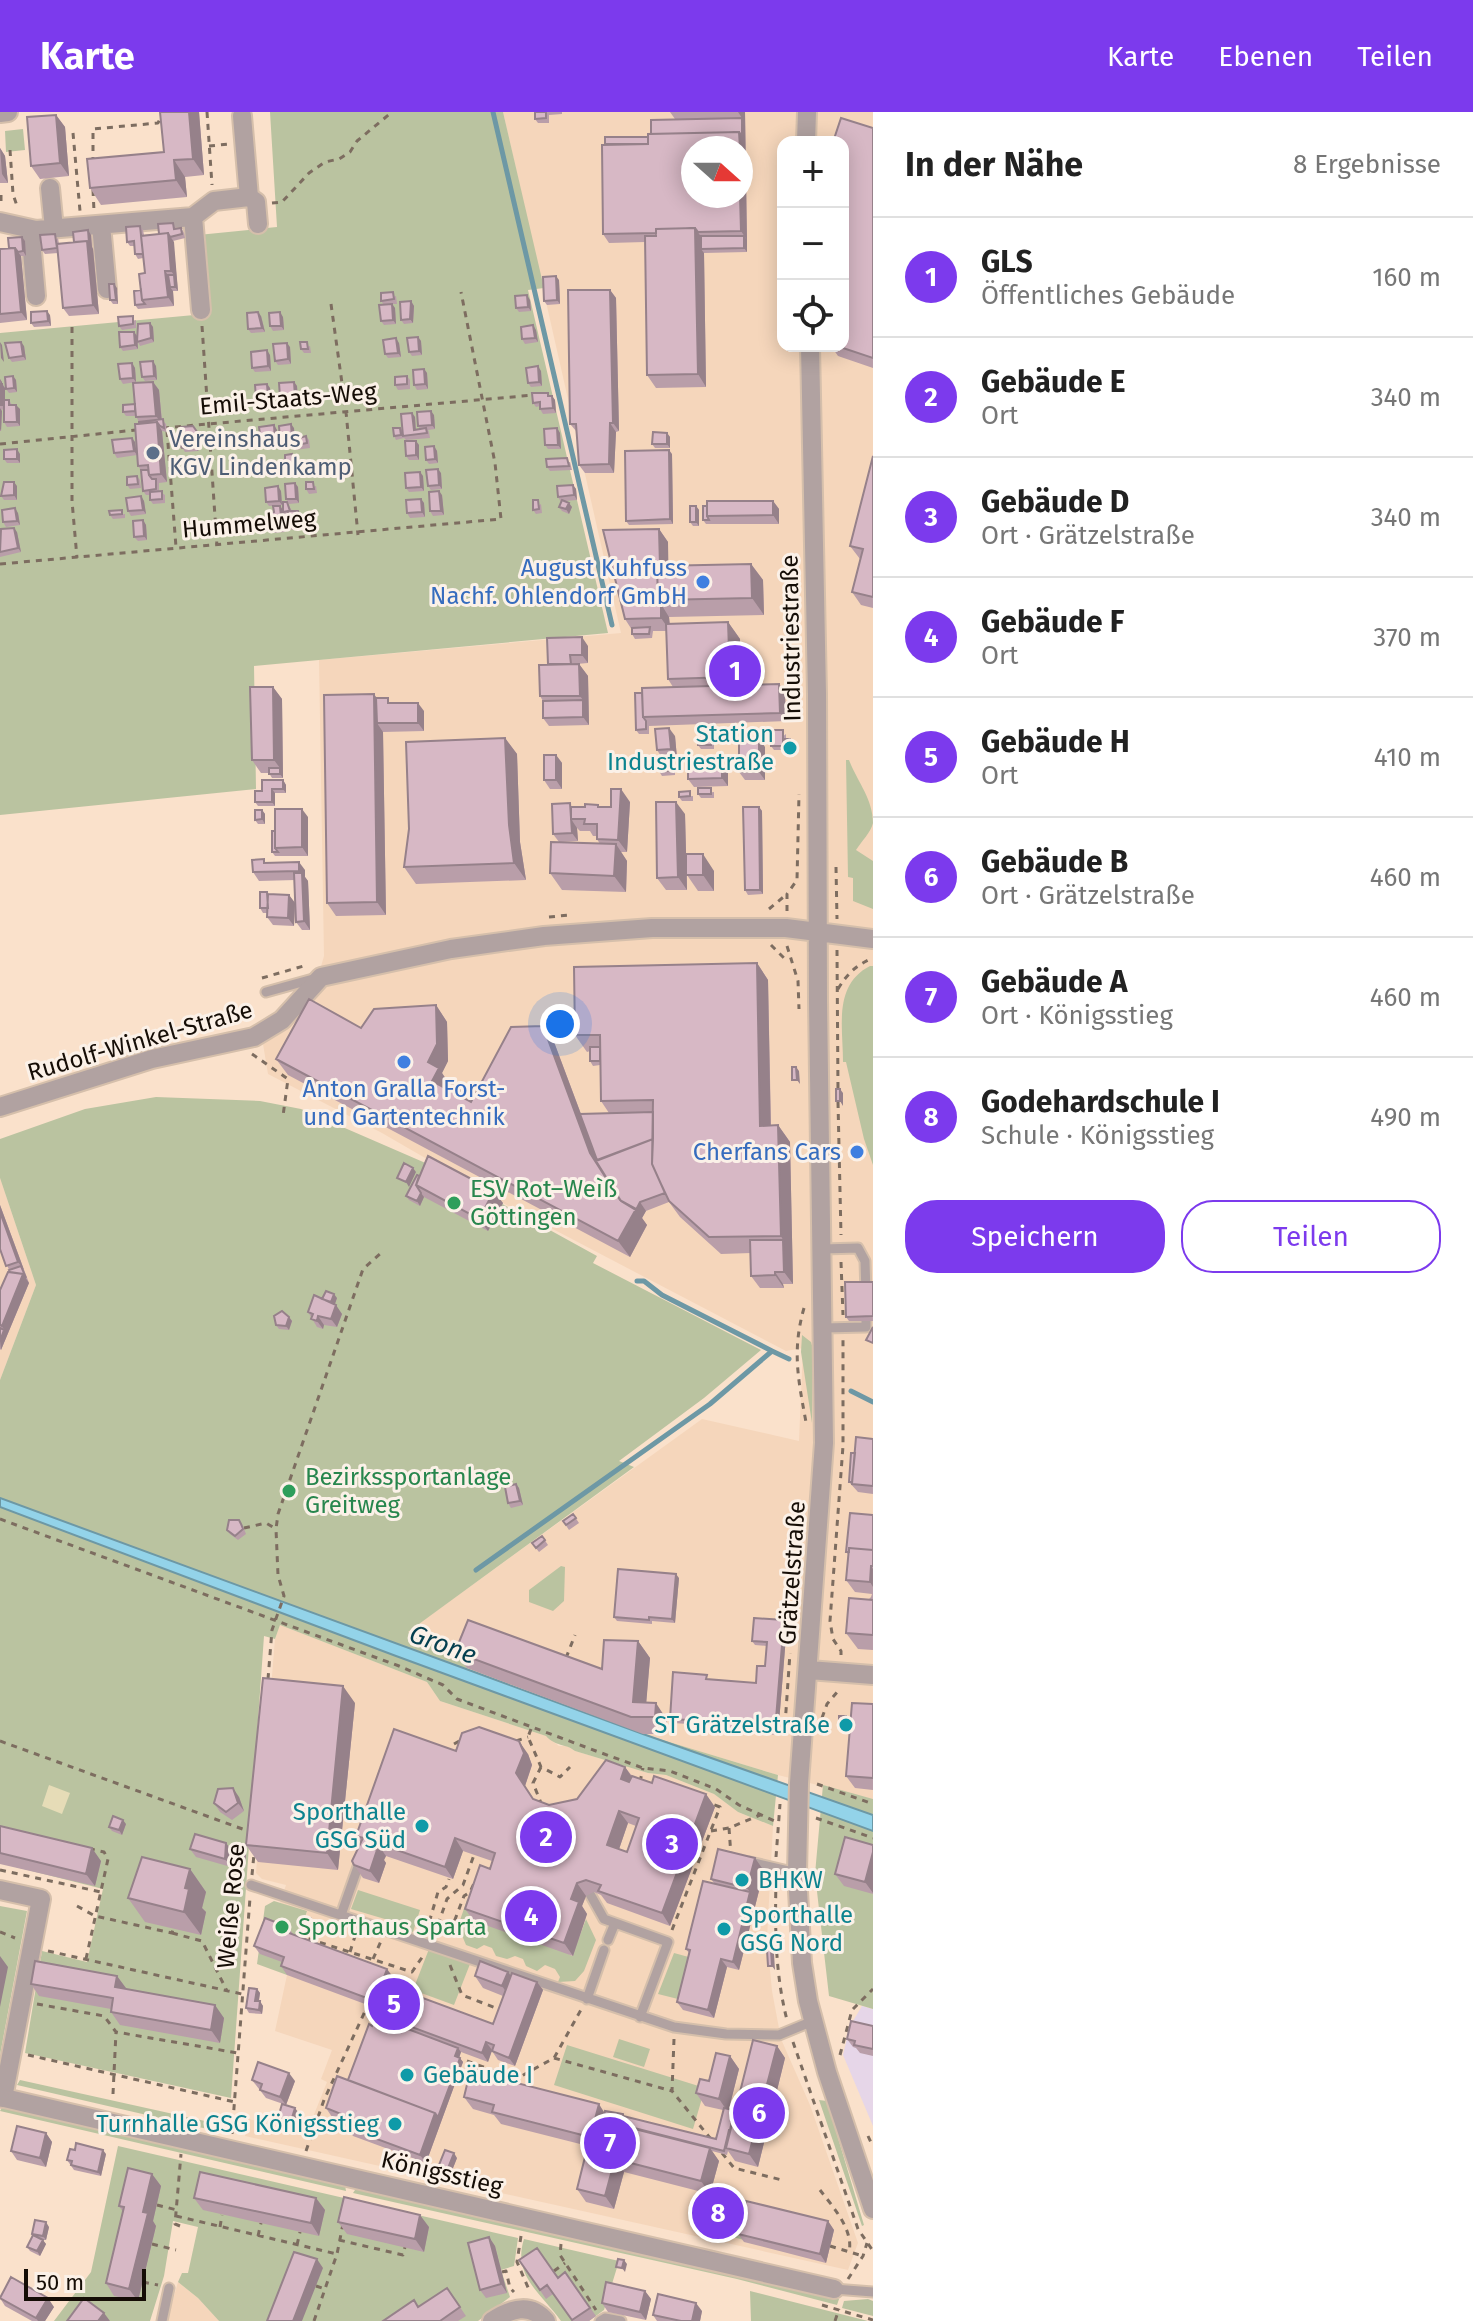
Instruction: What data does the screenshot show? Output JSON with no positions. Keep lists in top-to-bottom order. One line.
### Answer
{"streets":{"street":["Industriestraße","Rudolf-Winkel-Straße","Grätzelstraße","Königsstieg"],"path":["Emil-Staats-Weg","Hummelweg","Weiße Rose"]},"crossings":[["Emil-Staats-Weg","Hummelweg"],["Industriestraße","Rudolf-Winkel-Straße"],["Industriestraße","Grätzelstraße"],["Rudolf-Winkel-Straße","Grätzelstraße"],["Weiße Rose","Königsstieg"]],"water":["Grone"],"places":["Vereinshaus KGV Lindenkamp","August Kuhfuss Nachf. Ohlendorf GmbH","Station Industriestraße","Anton Gralla Forst- und Gartentechnik","Cherfans Cars","ESV Rot–Weìß Göttingen","Bezirkssportanlage Greitweg","ST Grätzelstraße","Sporthalle GSG Süd","BHKW","Sporthaus Sparta","Sporthalle GSG Nord","Gebäude I","Turnhalle GSG Königsstieg"],"scale_bar":"50 m","north":"right","page":{"header":"Karte","nav":["Karte","Ebenen","Teilen"],"heading":["In der Nähe","8 Ergebnisse"],"map_buttons":["+","−"],"list":[{"mark":"1","name":"GLS","note":"Öffentliches Gebäude","value":"160 m"},{"mark":"2","name":"Gebäude E","note":"Ort","value":"340 m"},{"mark":"3","name":"Gebäude D","note":"Ort · Grätzelstraße","value":"340 m"},{"mark":"4","name":"Gebäude F","note":"Ort","value":"370 m"},{"mark":"5","name":"Gebäude H","note":"Ort","value":"410 m"},{"mark":"6","name":"Gebäude B","note":"Ort · Grätzelstraße","value":"460 m"},{"mark":"7","name":"Gebäude A","note":"Ort · Königsstieg","value":"460 m"},{"mark":"8","name":"Godehardschule I","note":"Schule · Königsstieg","value":"490 m"}],"pins":["1","2","3","4","5","6","7","8"],"buttons":["Speichern","Teilen"],"scale":"50 m"}}
